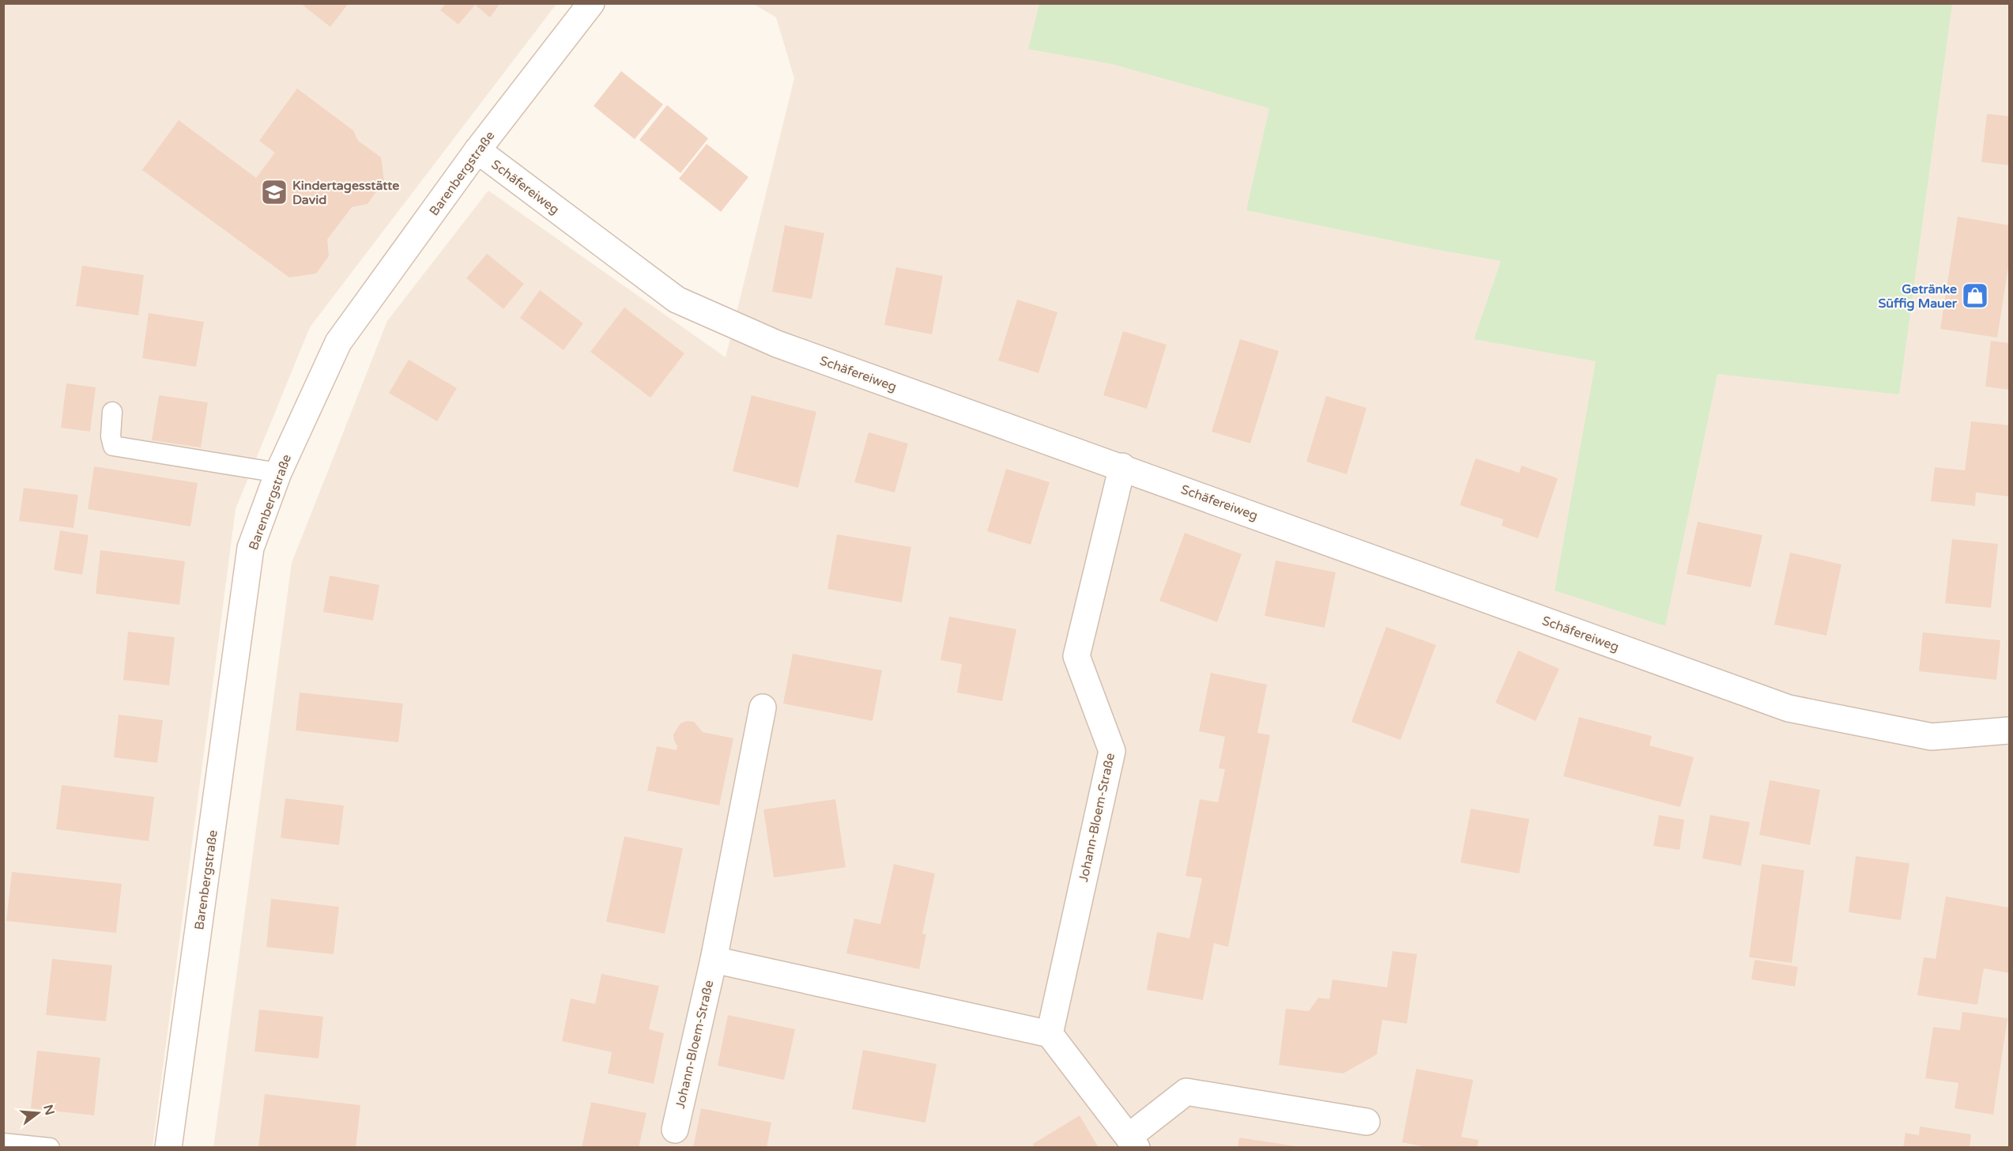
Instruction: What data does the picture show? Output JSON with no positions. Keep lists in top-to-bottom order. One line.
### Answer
{"streets":{"street":["Barenbergstraße","Schäfereiweg","Johann-Bloem-Straße"]},"crossings":[["Barenbergstraße","Schäfereiweg"],["Schäfereiweg","Johann-Bloem-Straße"]],"places":{"school or university":["Kindertagesstätte David"],"shop":["Getränke Süffig Mauer"]},"north":"right"}
